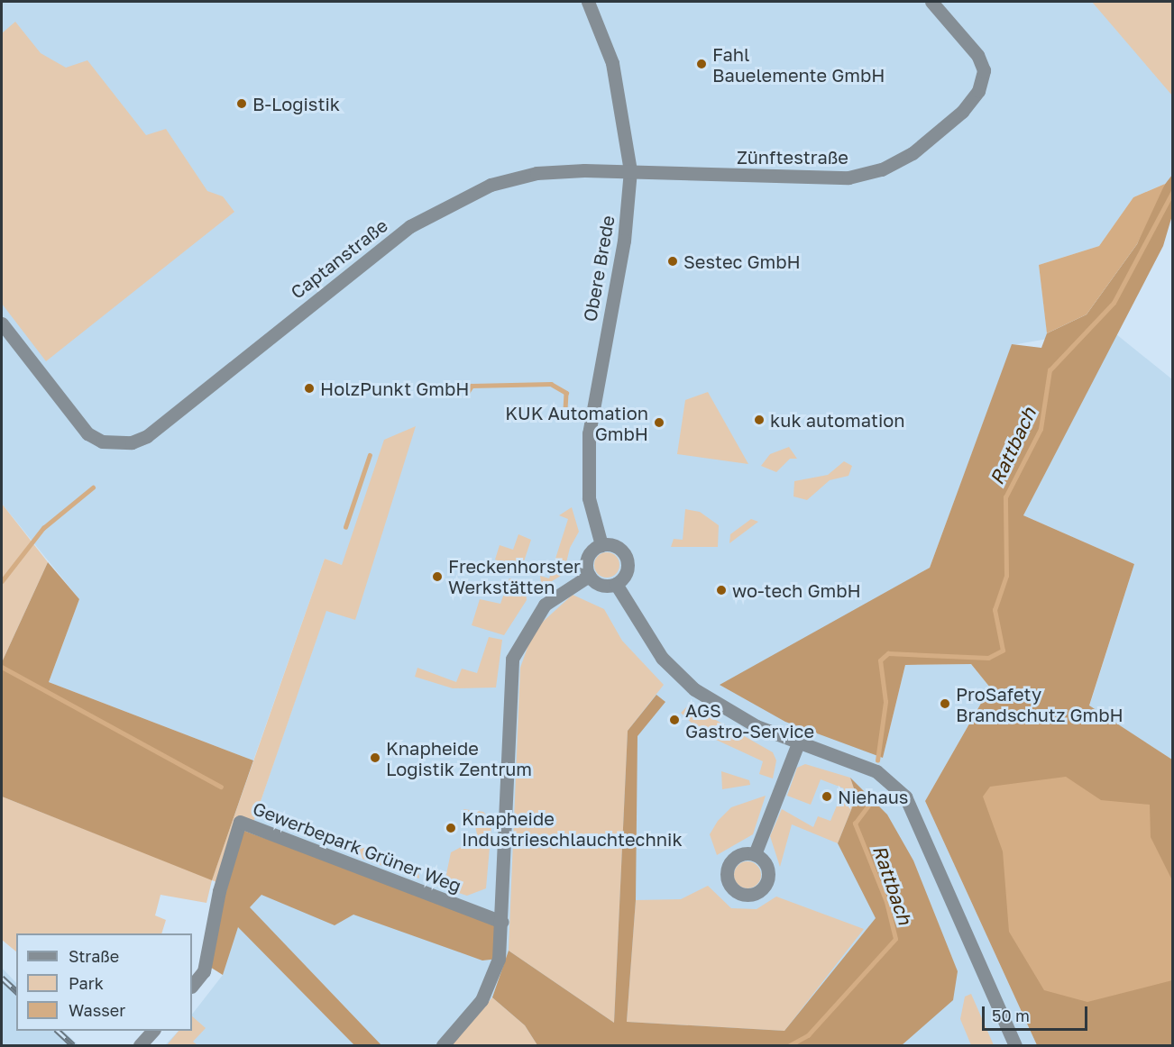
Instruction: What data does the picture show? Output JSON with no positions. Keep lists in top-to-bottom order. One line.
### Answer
{"streets":{"street":["Zünftestraße","Captanstraße","Obere Brede","Gewerbepark Grüner Weg"]},"crossings":[["Zünftestraße","Captanstraße"],["Zünftestraße","Obere Brede"],["Captanstraße","Obere Brede"]],"water":["Rattbach"],"places":["Fahl Bauelemente GmbH","B-Logistik","Sestec GmbH","HolzPunkt GmbH","kuk automation","KUK Automation GmbH","Freckenhorster Werkstätten","wo-tech GmbH","ProSafety Brandschutz GmbH","AGS Gastro-Service","Knapheide Logistik Zentrum","Niehaus","Knapheide Industrieschlauchtechnik"],"legend":["Straße","Park","Wasser"],"scale_bar":"50 m"}
